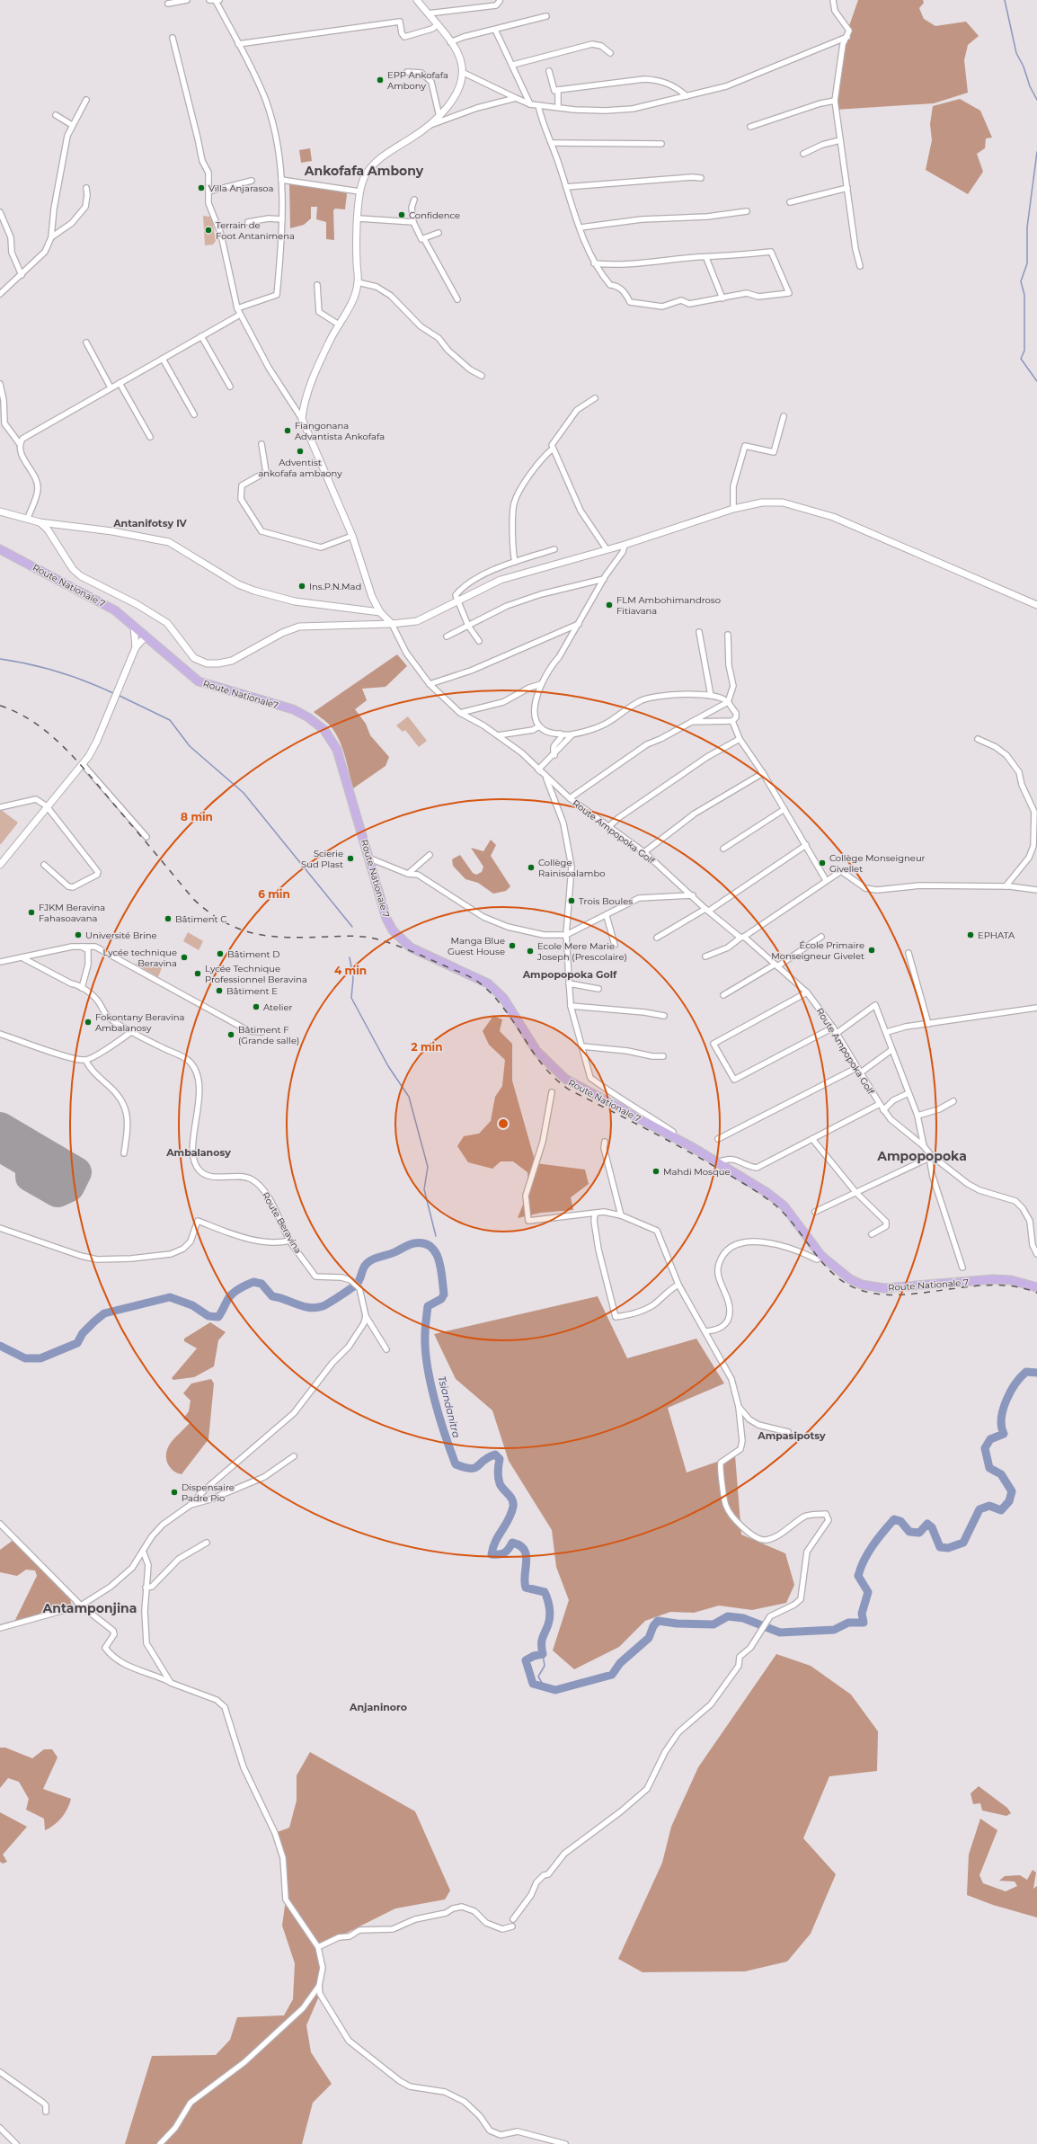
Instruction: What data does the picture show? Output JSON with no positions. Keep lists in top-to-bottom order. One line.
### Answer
{"streets":{"main road":["Route Nationale 7","Route Nationale7"],"street":["Route Ampopoka Golf","Route Beravina"]},"crossings":[["Route Nationale 7","Route Nationale7"],["Route Nationale 7","Route Ampopoka Golf"]],"districts":["Ankofafa Ambony","Antanifotsy IV","Ampopopoka Golf","Ambalanosy","Ampopopoka","Ampasipotsy","Antamponjina","Anjaninoro"],"water":["Tsiandanitra"],"places":["EPP Ankofafa Ambony","Villa Anjarasoa","Confidence","Terrain de Foot Antanimena","Fiangonana Advantista Ankofafa","Adventist ankofafa ambaony","Ins.P.N.Mad","FLM Ambohimandroso Fitiavana","Scierie Sud Plast","Collège Monseigneur Givellet","Collège Rainisoalambo","Trois Boules","FJKM Beravina Fahasoavana","Bâtiment C","Université Brine","EPHATA","Manga Blue Guest House","École Primaire Monseigneur Givelet","Ecole Mere Marie Joseph (Prescolaire)","Bâtiment D","Lycée technique Beravina","Lycée Technique Professionnel Beravina","Bâtiment E","Atelier","Fokontany Beravina Ambalanosy","Bâtiment F (Grande salle)","Mahdi Mosque","Dispensaire Padre Pio"],"rings":["8 min","6 min","4 min","2 min"]}
